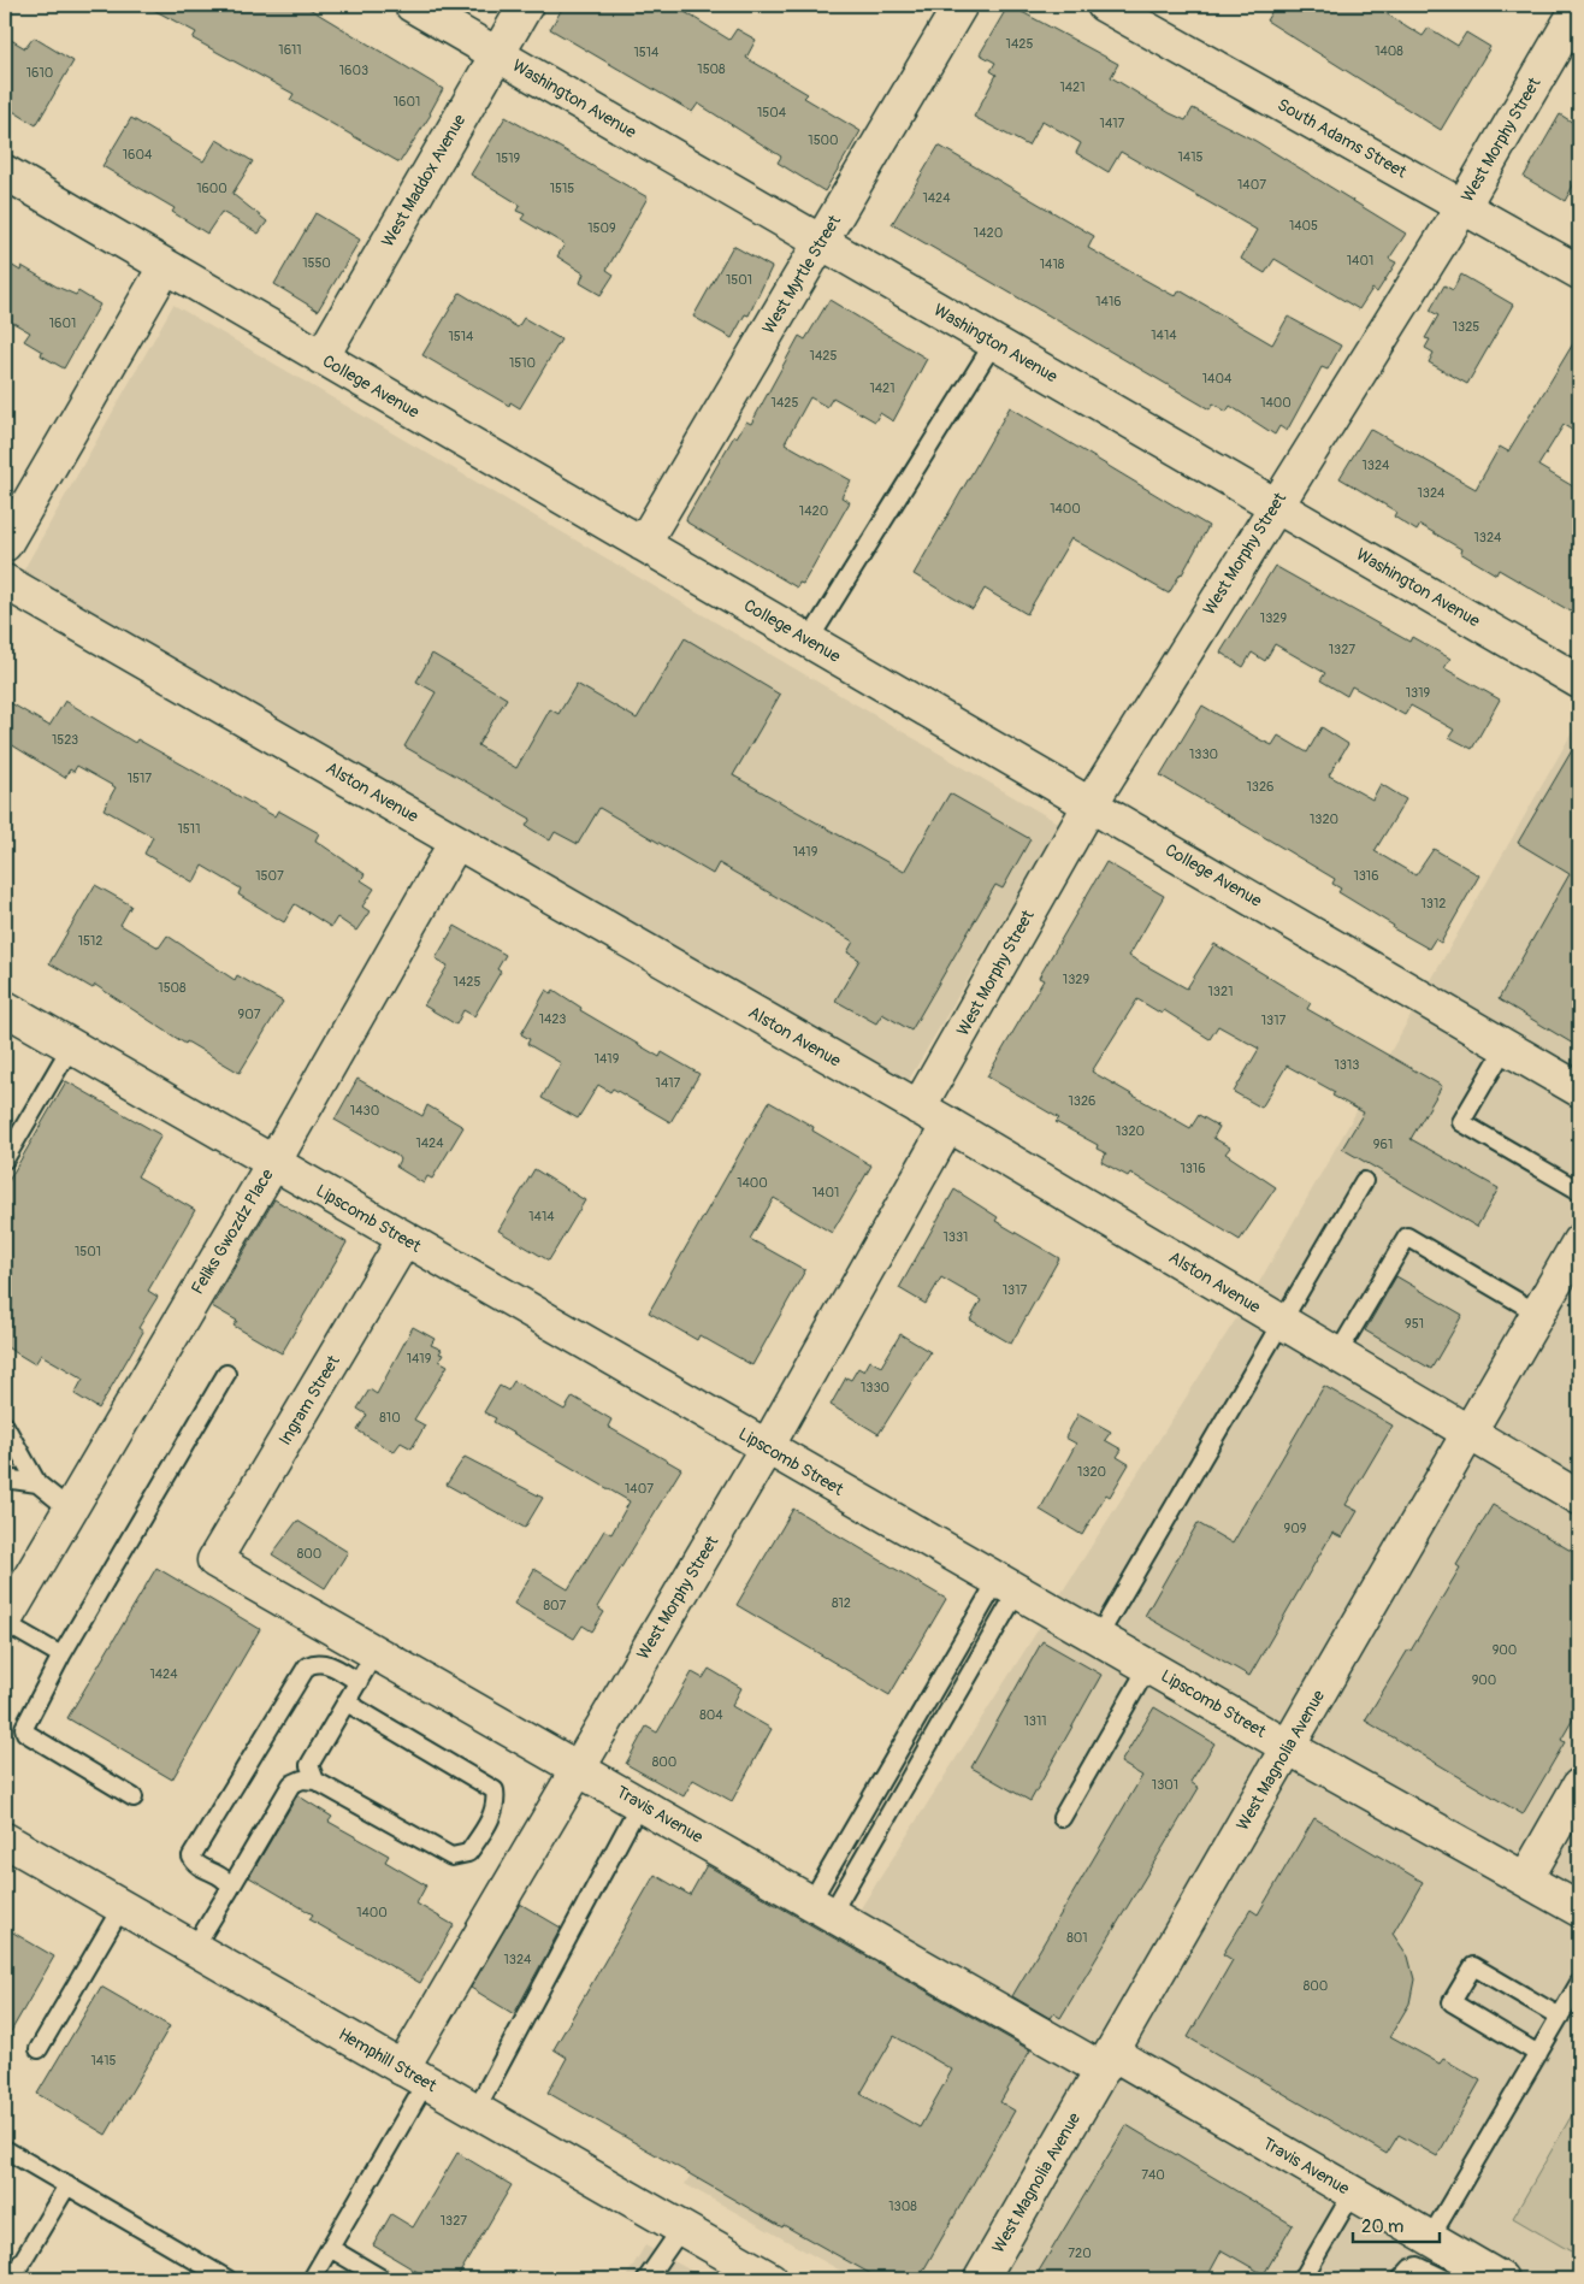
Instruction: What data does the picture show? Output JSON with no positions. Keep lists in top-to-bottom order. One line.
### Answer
{"streets":{"street":["Washington Avenue","South Adams Street","West Morphy Street","West Maddox Avenue","West Myrtle Street","College Avenue","Alston Avenue","Lipscomb Street","Feliks Gwozdz Place","Ingram Street","West Magnolia Avenue","Travis Avenue","Hemphill Street"]},"crossings":[["Washington Avenue","West Morphy Street"],["Washington Avenue","West Maddox Avenue"],["Washington Avenue","West Myrtle Street"],["South Adams Street","West Morphy Street"],["West Morphy Street","College Avenue"],["West Morphy Street","Alston Avenue"],["West Morphy Street","Lipscomb Street"],["West Morphy Street","Travis Avenue"],["West Morphy Street","Hemphill Street"],["West Maddox Avenue","College Avenue"],["West Myrtle Street","College Avenue"],["Alston Avenue","Feliks Gwozdz Place"],["Alston Avenue","West Magnolia Avenue"],["Lipscomb Street","Feliks Gwozdz Place"],["Lipscomb Street","Ingram Street"],["Lipscomb Street","West Magnolia Avenue"],["Ingram Street","Travis Avenue"],["West Magnolia Avenue","Travis Avenue"]],"house_numbers":["1425","1611","1408","1514","1508","1603","1610","1421","1601","1504","1417","1500","1604","1415","1519","1407","1600","1515","1424","1405","1509","1420","1401","1550","1418","1501","1416","1601","1325","1414","1514","1425","1510","1404","1421","1425","1400","1324","1324","1400","1420","1324","1329","1327","1319","1523","1330","1517","1326","1320","1511","1419","1507","1316","1312","1512","1329","1425","1508","1321","907","1423","1317","1419","1313","1417","1326","1430","1320","1424","961","1316","1400","1401","1414","1331","1501","1317","951","1419","1330","810","1320","1407","909","800","812","807","900","1424","900","804","1311","800","1301","1400","801","1324","800","1415","740","1308","1327","720"],"scale_bar":"20 m"}
